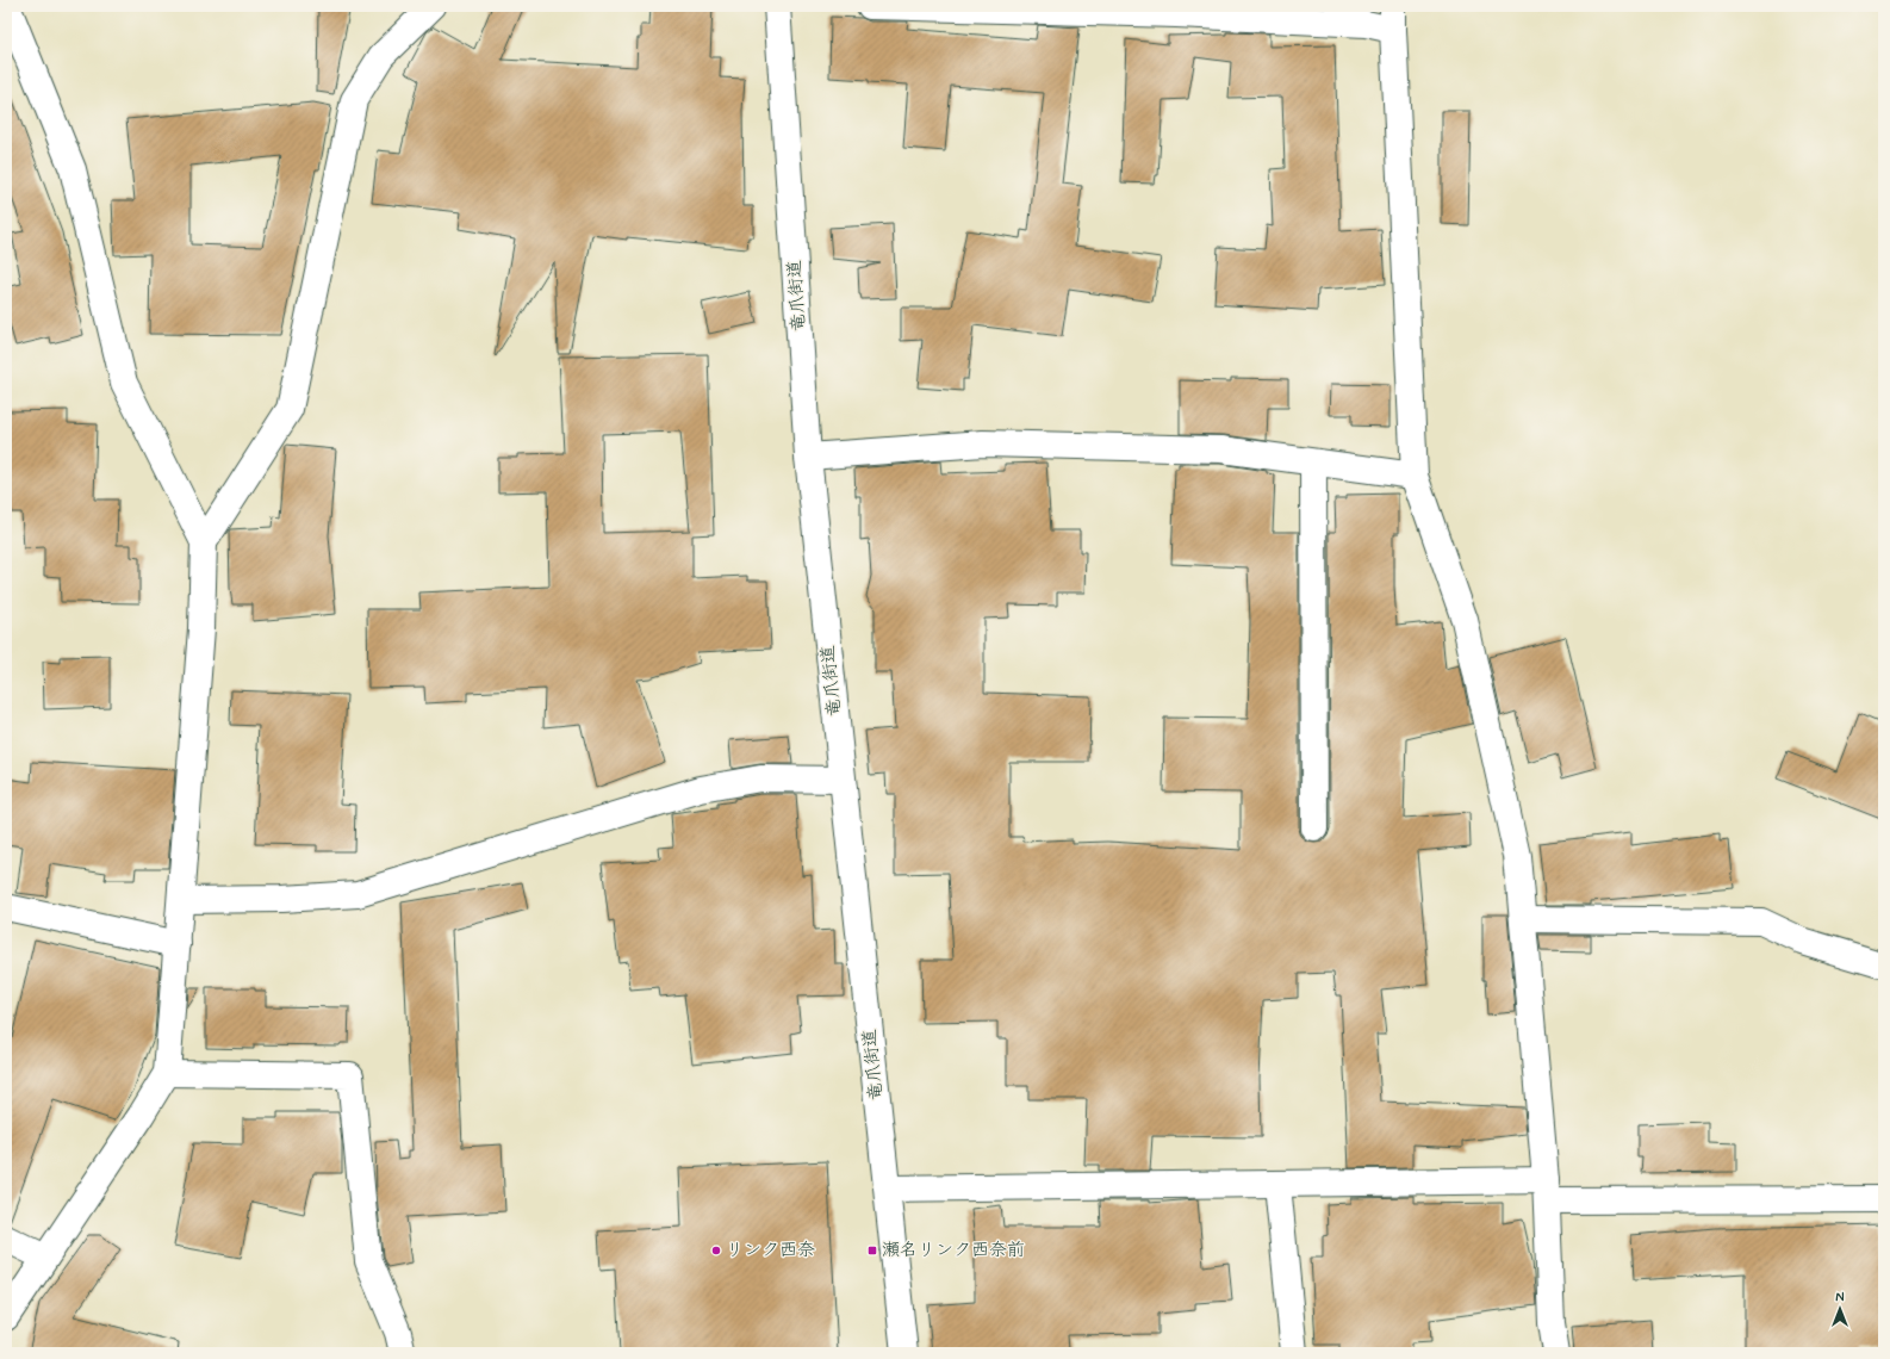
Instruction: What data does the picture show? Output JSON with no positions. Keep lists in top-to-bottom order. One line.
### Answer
{"streets":{"street":["竜爪街道"]},"places":{"other":["リンク西奈"],"transit":["瀬名リンク西奈前"]},"north":"top"}
